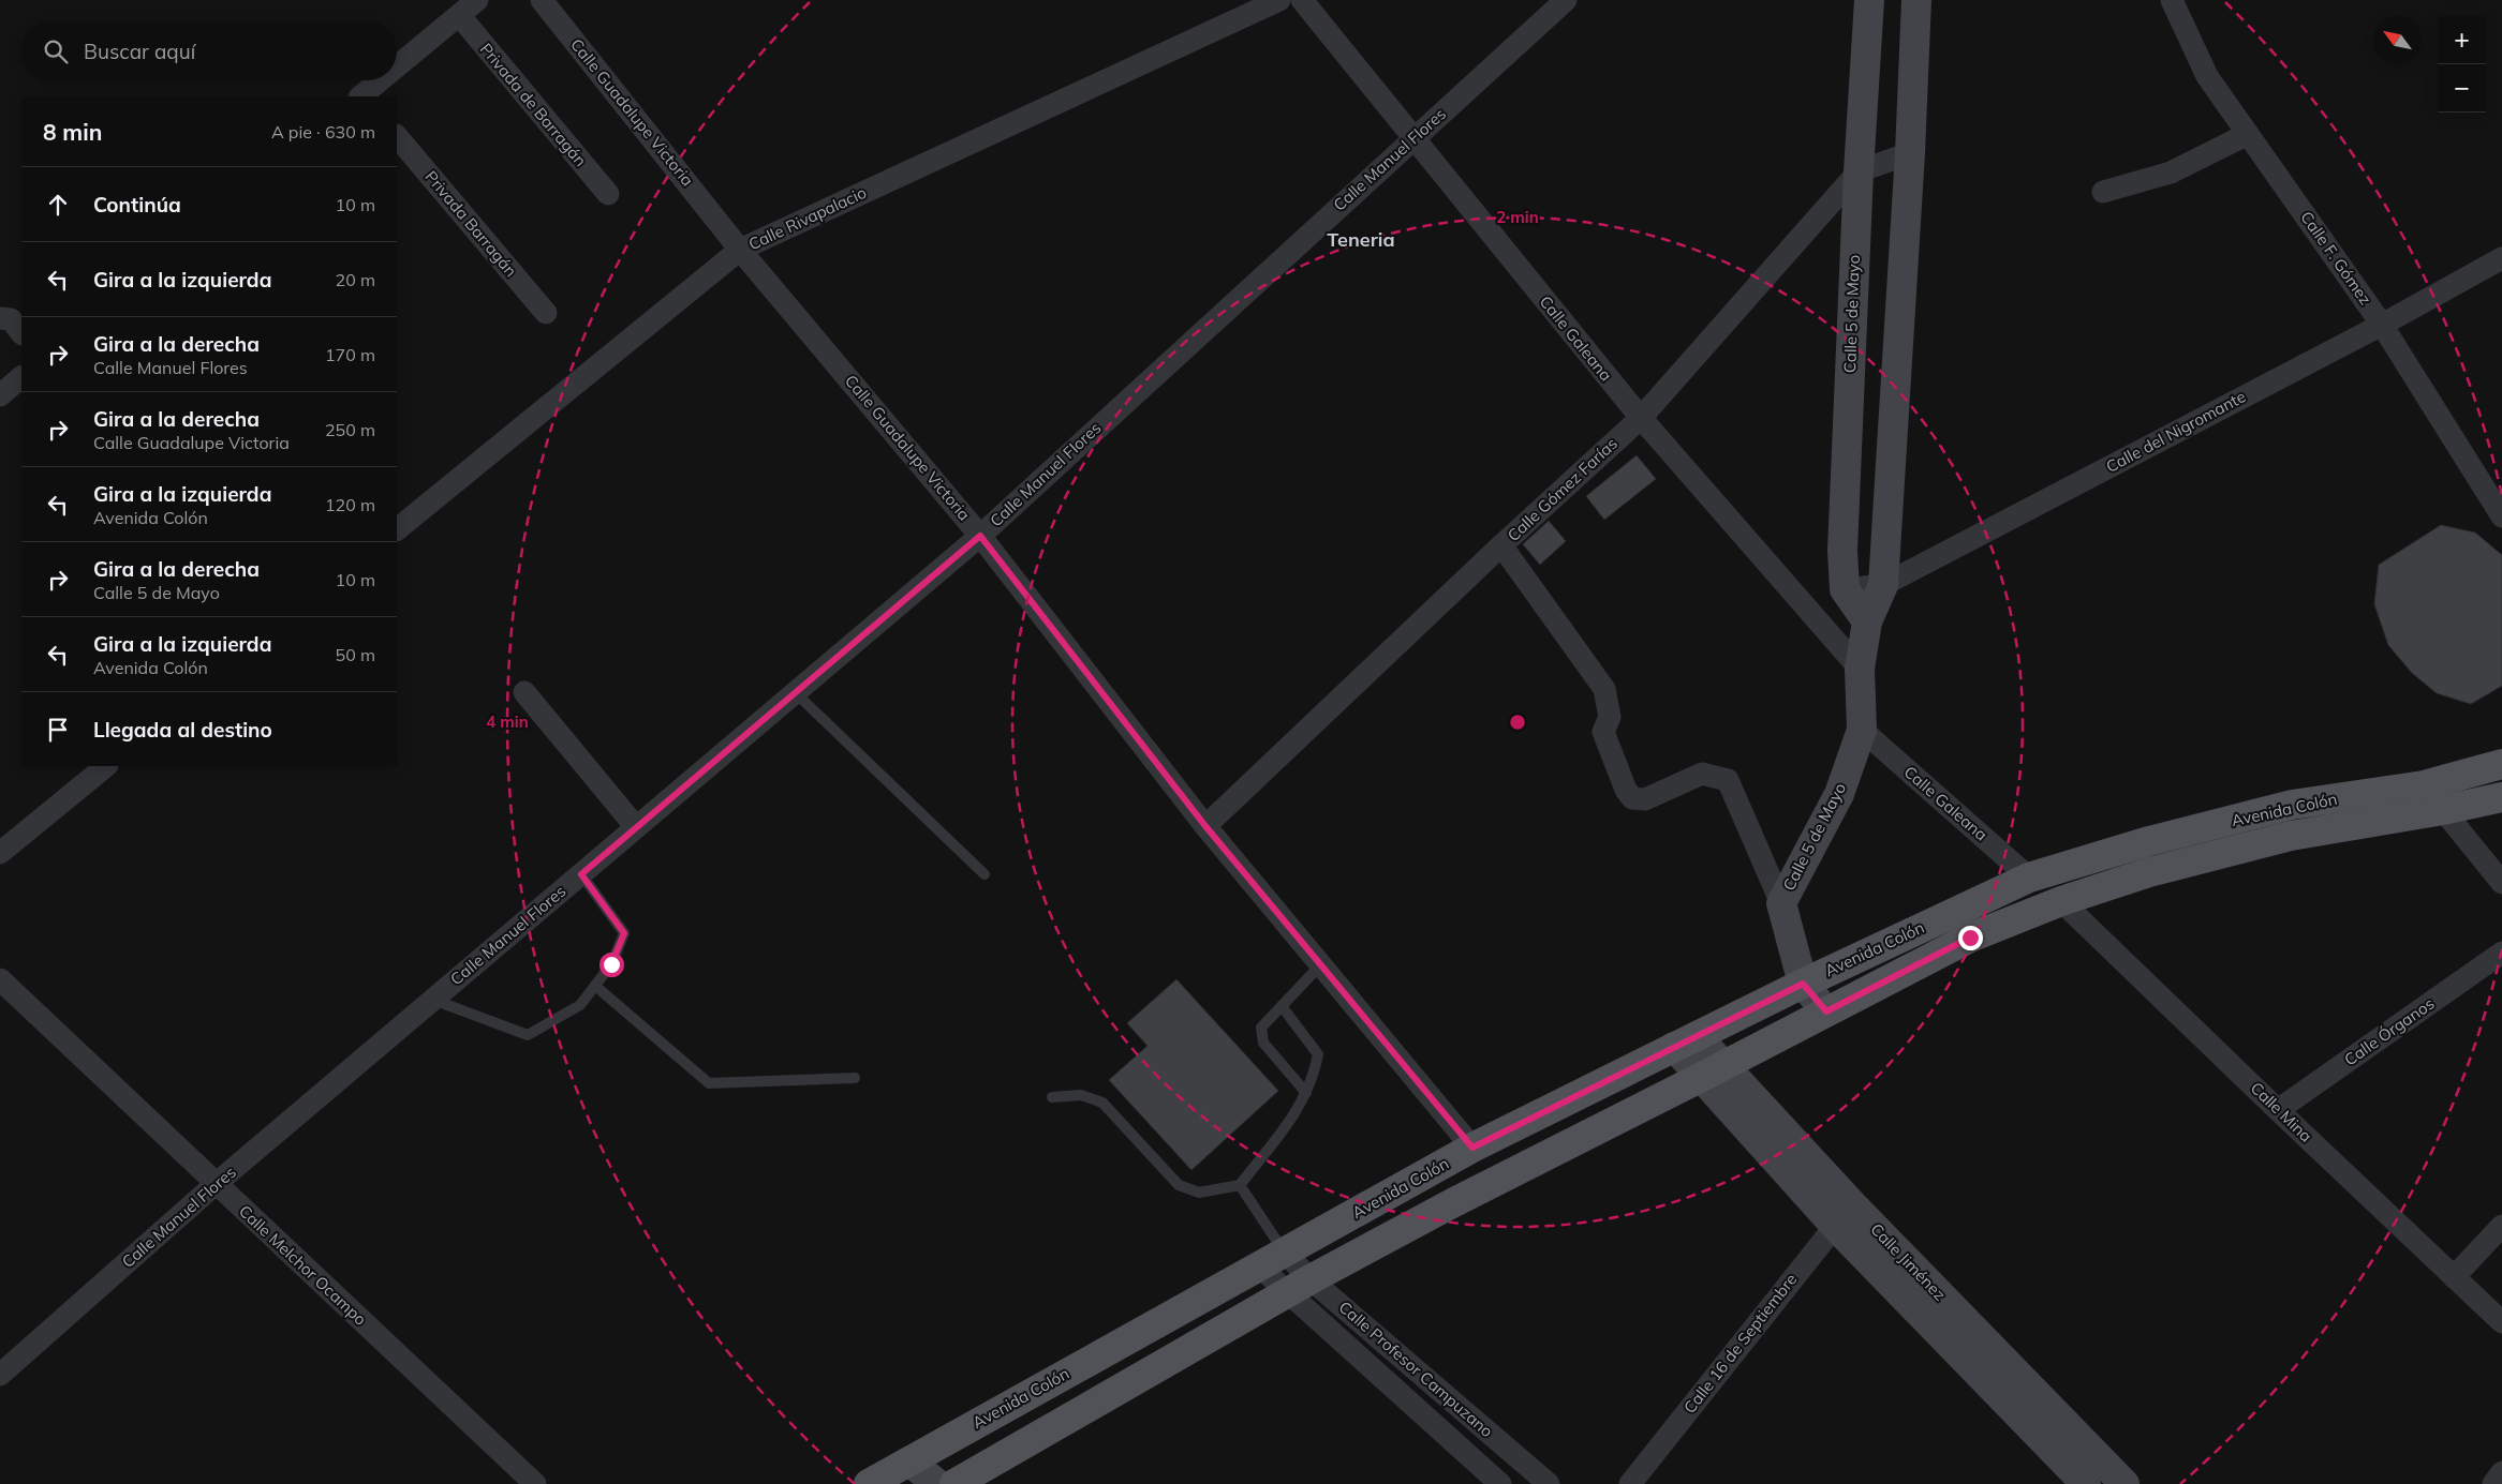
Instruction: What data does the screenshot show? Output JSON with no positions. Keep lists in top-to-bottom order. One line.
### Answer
{"streets":{"main road":["Avenida Colón"],"street":["Privada de Barragán","Calle Guadalupe Victoria","Calle Manuel Flores","Calle Rivapalacio","Privada Barragán","Calle F. Gómez","Calle 5 de Mayo","Calle Galeana","Calle del Nigromante","Calle Gómez Farías","Calle Órganos","Calle Mina","Calle Jiménez","Calle Melchor Ocampo","Calle 16 de Septiembre","Calle Profesor Campuzano"]},"crossings":[["Calle Guadalupe Victoria","Calle Manuel Flores"],["Calle Guadalupe Victoria","Calle Rivapalacio"],["Calle Guadalupe Victoria","Calle Gómez Farías"],["Calle Guadalupe Victoria","Avenida Colón"],["Calle Manuel Flores","Calle Galeana"],["Calle Manuel Flores","Calle Melchor Ocampo"],["Calle F. Gómez","Calle del Nigromante"],["Calle 5 de Mayo","Calle Galeana"],["Calle 5 de Mayo","Calle del Nigromante"],["Calle 5 de Mayo","Calle Gómez Farías"],["Calle 5 de Mayo","Avenida Colón"],["Calle Galeana","Calle Gómez Farías"],["Calle Galeana","Avenida Colón"],["Avenida Colón","Calle Mina"],["Avenida Colón","Calle Jiménez"],["Avenida Colón","Calle Profesor Campuzano"],["Calle Órganos","Calle Mina"],["Calle Jiménez","Calle 16 de Septiembre"]],"districts":["Teneria"],"north":"top left","page":{"map_buttons":["+","−"],"search":"Buscar aquí","heading":["8 min","A pie · 630 m"],"list":[["Continúa","10 m"],["Gira a la izquierda","20 m"],["Gira a la derecha","Calle Manuel Flores","170 m"],["Gira a la derecha","Calle Guadalupe Victoria","250 m"],["Gira a la izquierda","Avenida Colón","120 m"],["Gira a la derecha","Calle 5 de Mayo","10 m"],["Gira a la izquierda","Avenida Colón","50 m"],"Llegada al destino"]},"rings":["2 min","4 min"]}
